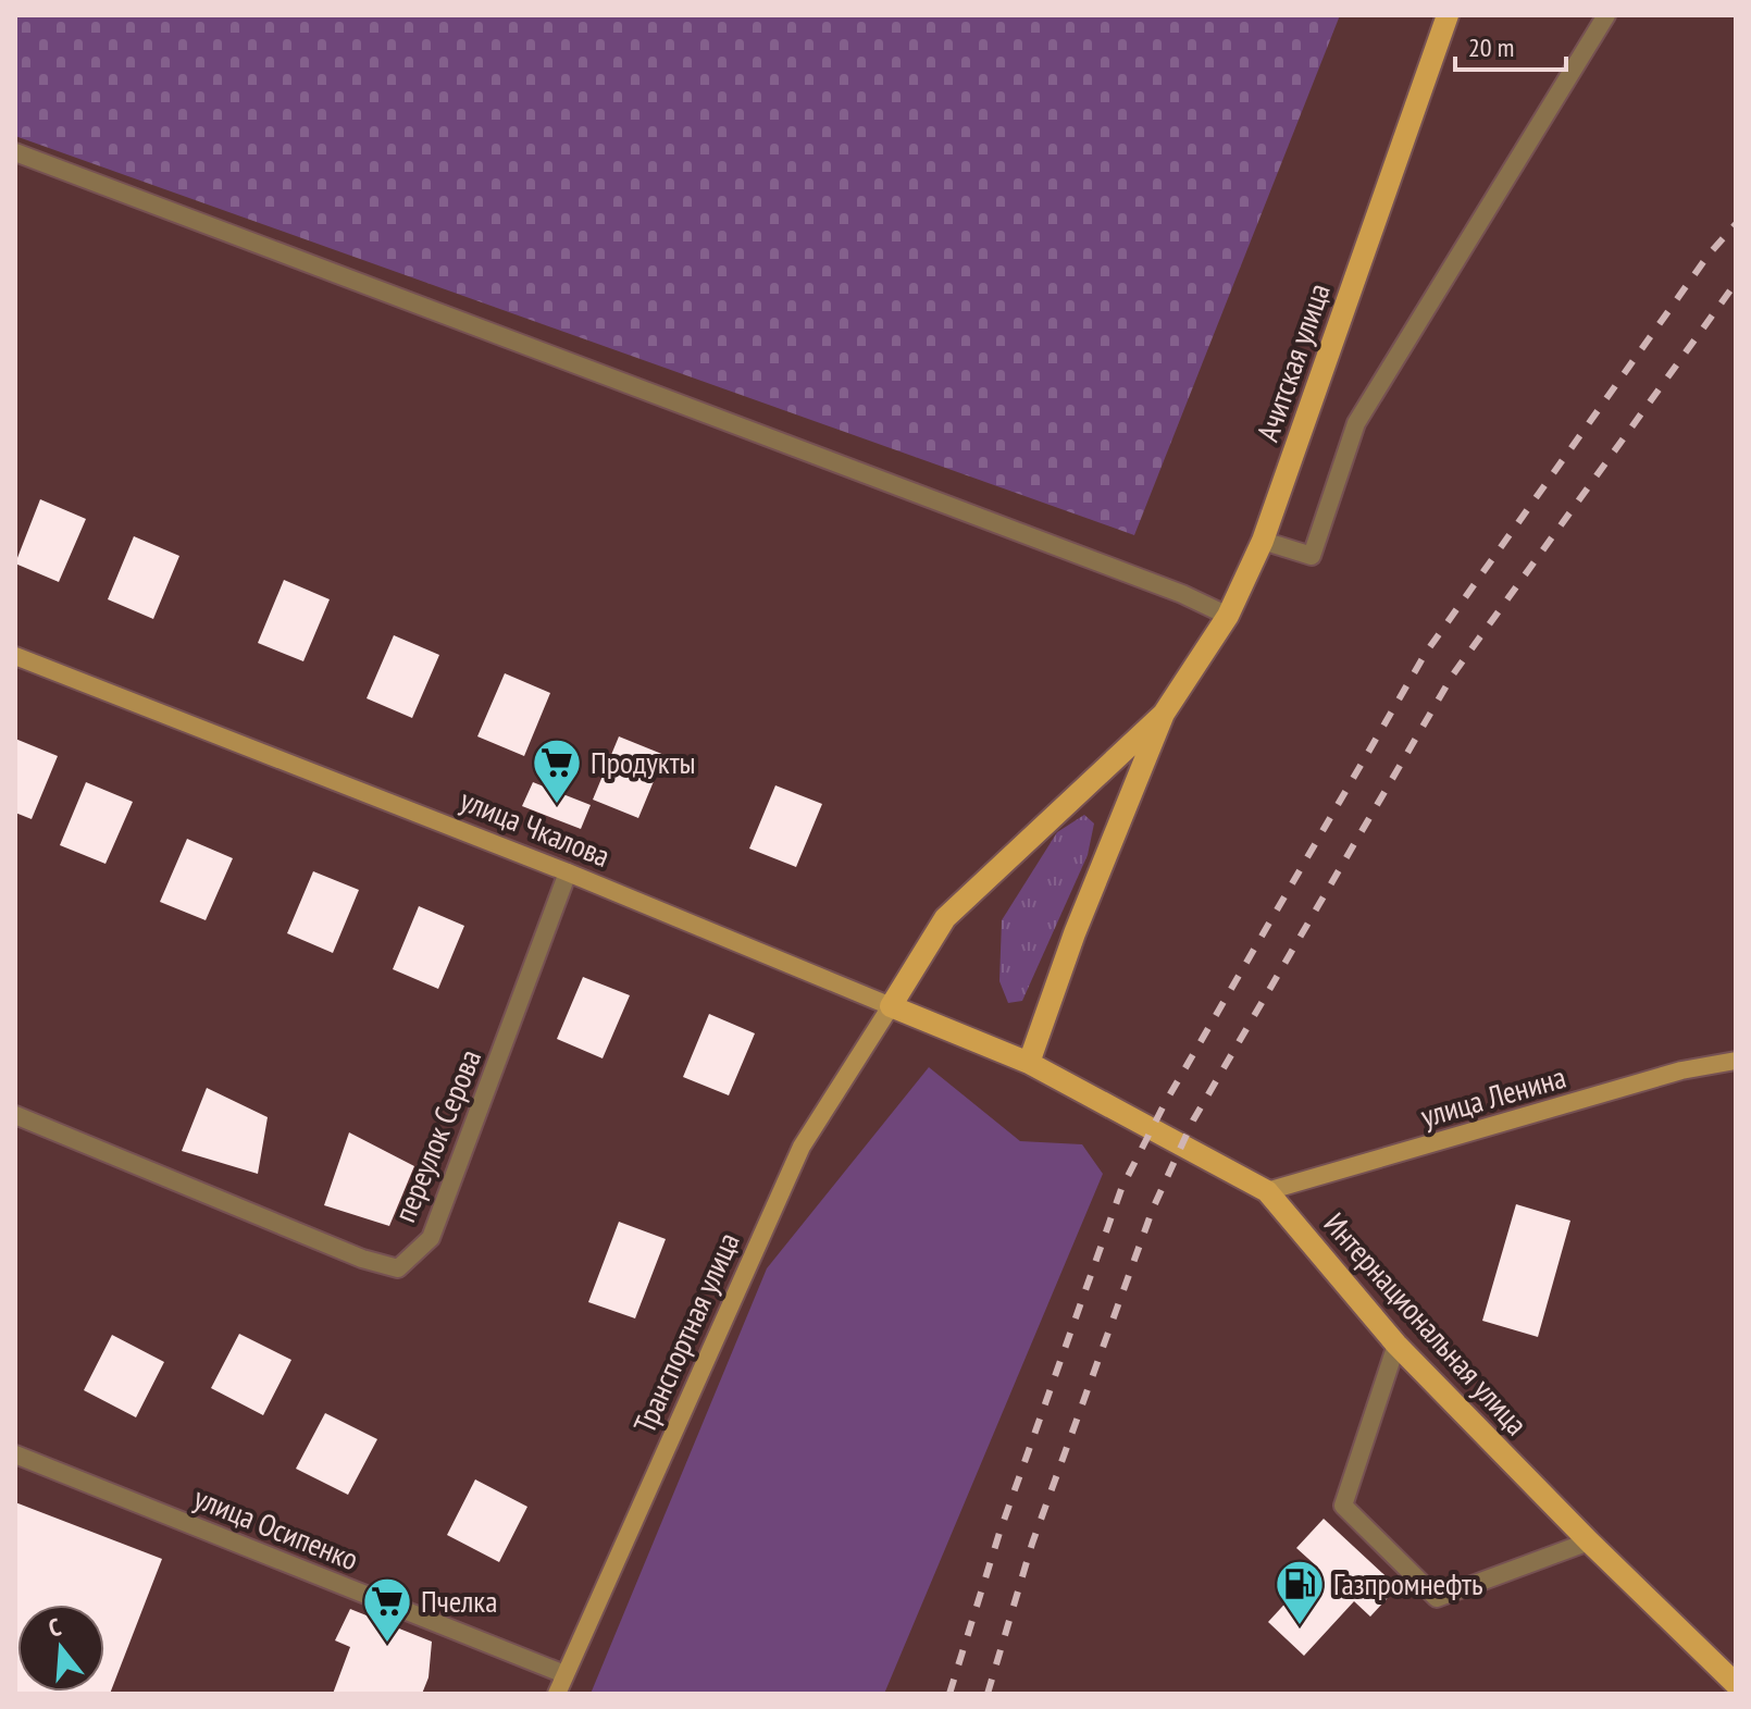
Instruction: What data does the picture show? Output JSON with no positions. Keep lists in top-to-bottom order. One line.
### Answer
{"streets":{"main road":["Ачитская улица","улица Чкалова","улица Ленина","Интернациональная улица","Транспортная улица"],"street":["переулок Серова","улица Осипенко"]},"crossings":[["Ачитская улица","улица Чкалова"],["Ачитская улица","Интернациональная улица"],["Ачитская улица","Транспортная улица"],["улица Чкалова","переулок Серова"],["улица Чкалова","Интернациональная улица"],["улица Чкалова","Транспортная улица"],["улица Ленина","Интернациональная улица"],["Транспортная улица","улица Осипенко"]],"places":{"supermarket":["Продукты","Пчелка"],"fuel station":["Газпромнефть"]},"scale_bar":"20 m","north":"top"}
